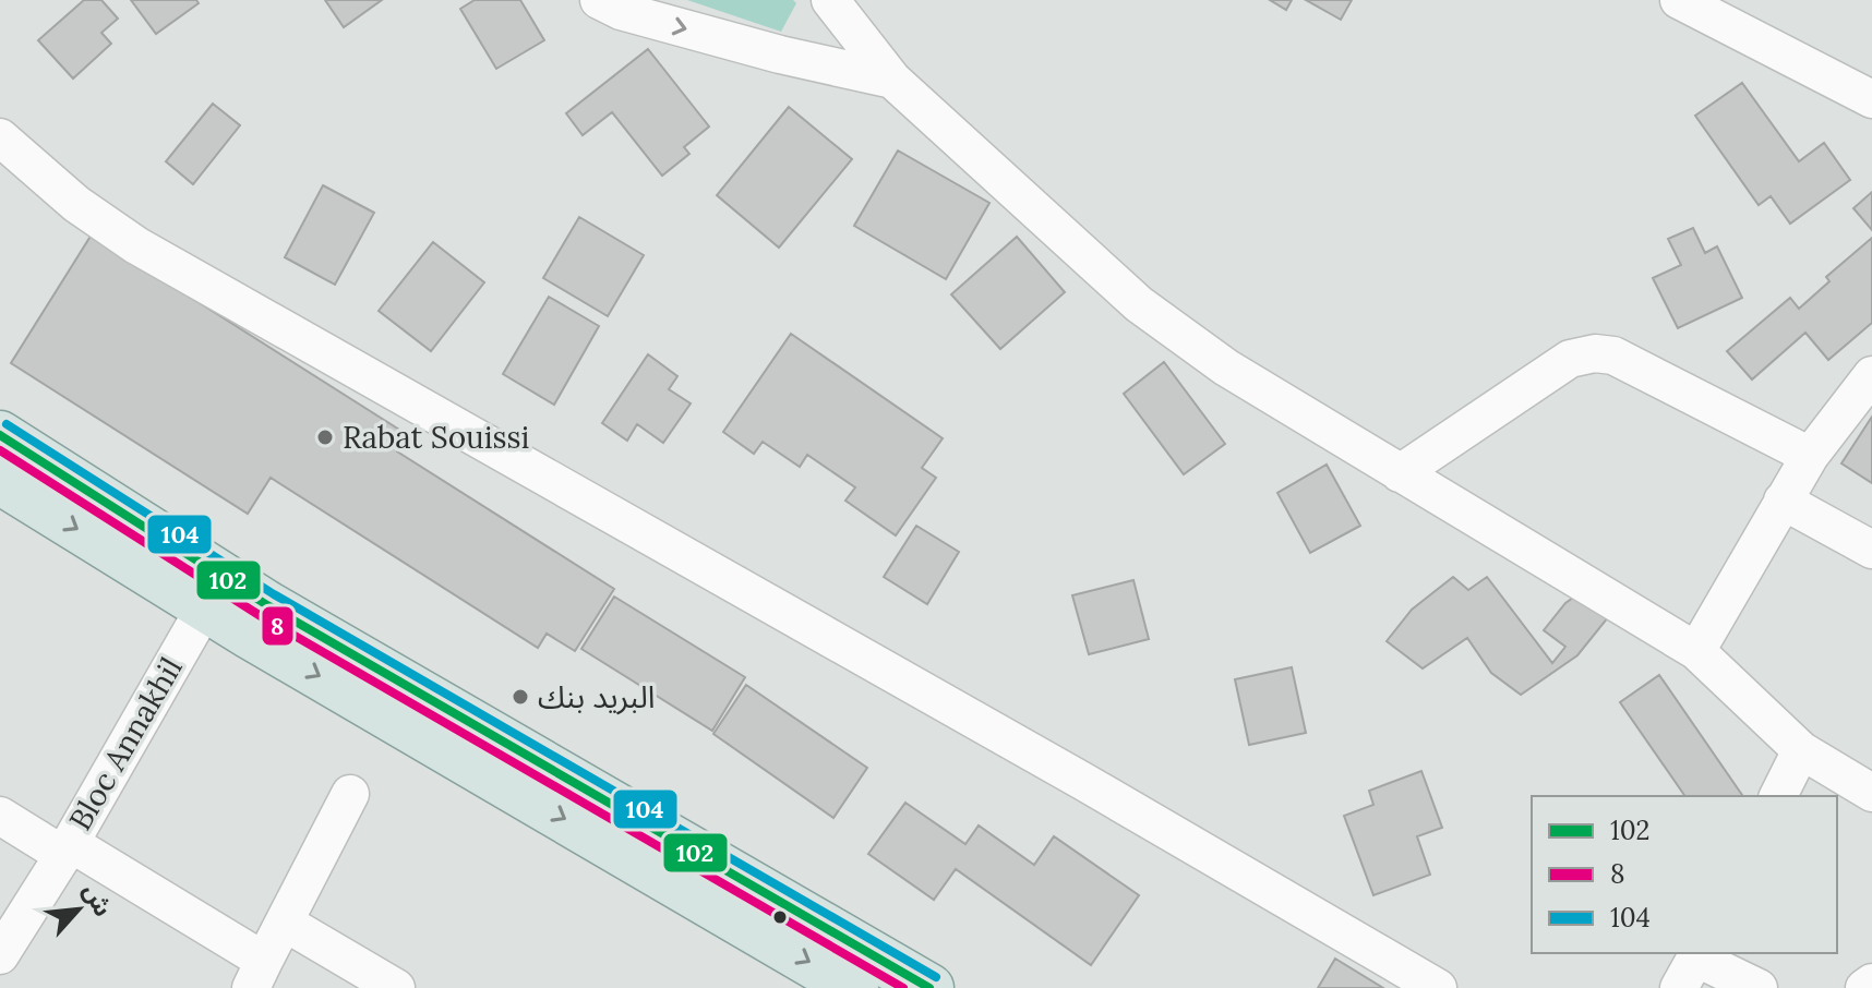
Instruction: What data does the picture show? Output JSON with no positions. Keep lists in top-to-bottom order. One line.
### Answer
{"streets":{"street":["Bloc Annakhil"]},"places":["Rabat Souissi","البريد بنك"],"lines":["transit line 104","transit line 102","transit line 8"],"legend":["102","8","104"],"north":"top right"}
